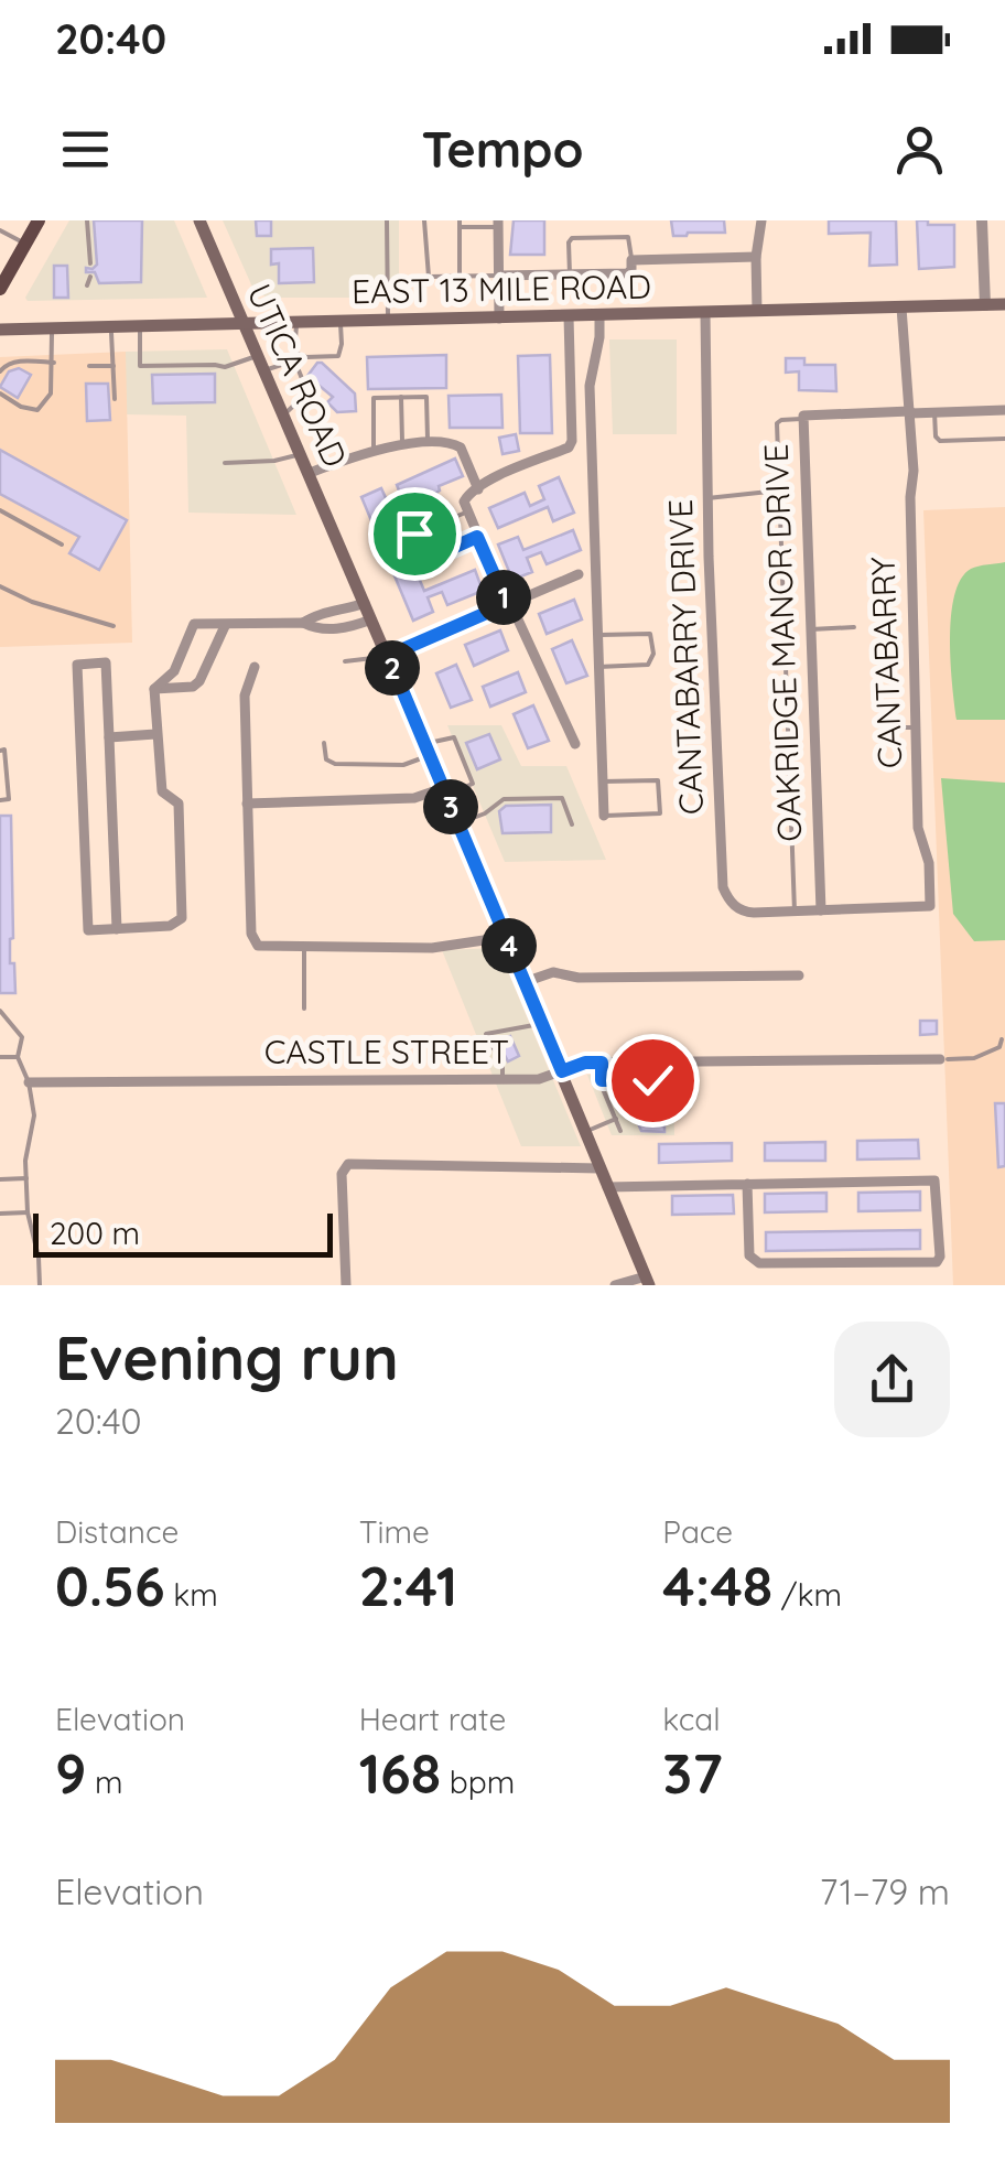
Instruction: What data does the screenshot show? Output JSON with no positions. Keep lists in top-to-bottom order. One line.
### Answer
{"streets":{"main road":["EAST 13 MILE ROAD","UTICA ROAD"],"street":["OAKRIDGE MANOR DRIVE","CANTABARRY DRIVE","CANTABARRY","CASTLE STREET"]},"crossings":[["EAST 13 MILE ROAD","UTICA ROAD"],["EAST 13 MILE ROAD","CANTABARRY DRIVE"],["EAST 13 MILE ROAD","CANTABARRY"],["UTICA ROAD","CASTLE STREET"],["OAKRIDGE MANOR DRIVE","CANTABARRY DRIVE"],["OAKRIDGE MANOR DRIVE","CANTABARRY"],["CANTABARRY DRIVE","CANTABARRY"]],"scale_bar":"200 m","page":{"status":"20:40","header":"Tempo","pins":["1","2","3","4"],"scale":"200 m","heading":["Evening run","20:40"],"stats":[["Distance","0.56 km"],["Time","2:41"],["Pace","4:48 /km"],["Elevation","9 m"],["Heart rate","168 bpm"],["kcal","37"]],"chart":["Elevation","71–79 m"]}}
